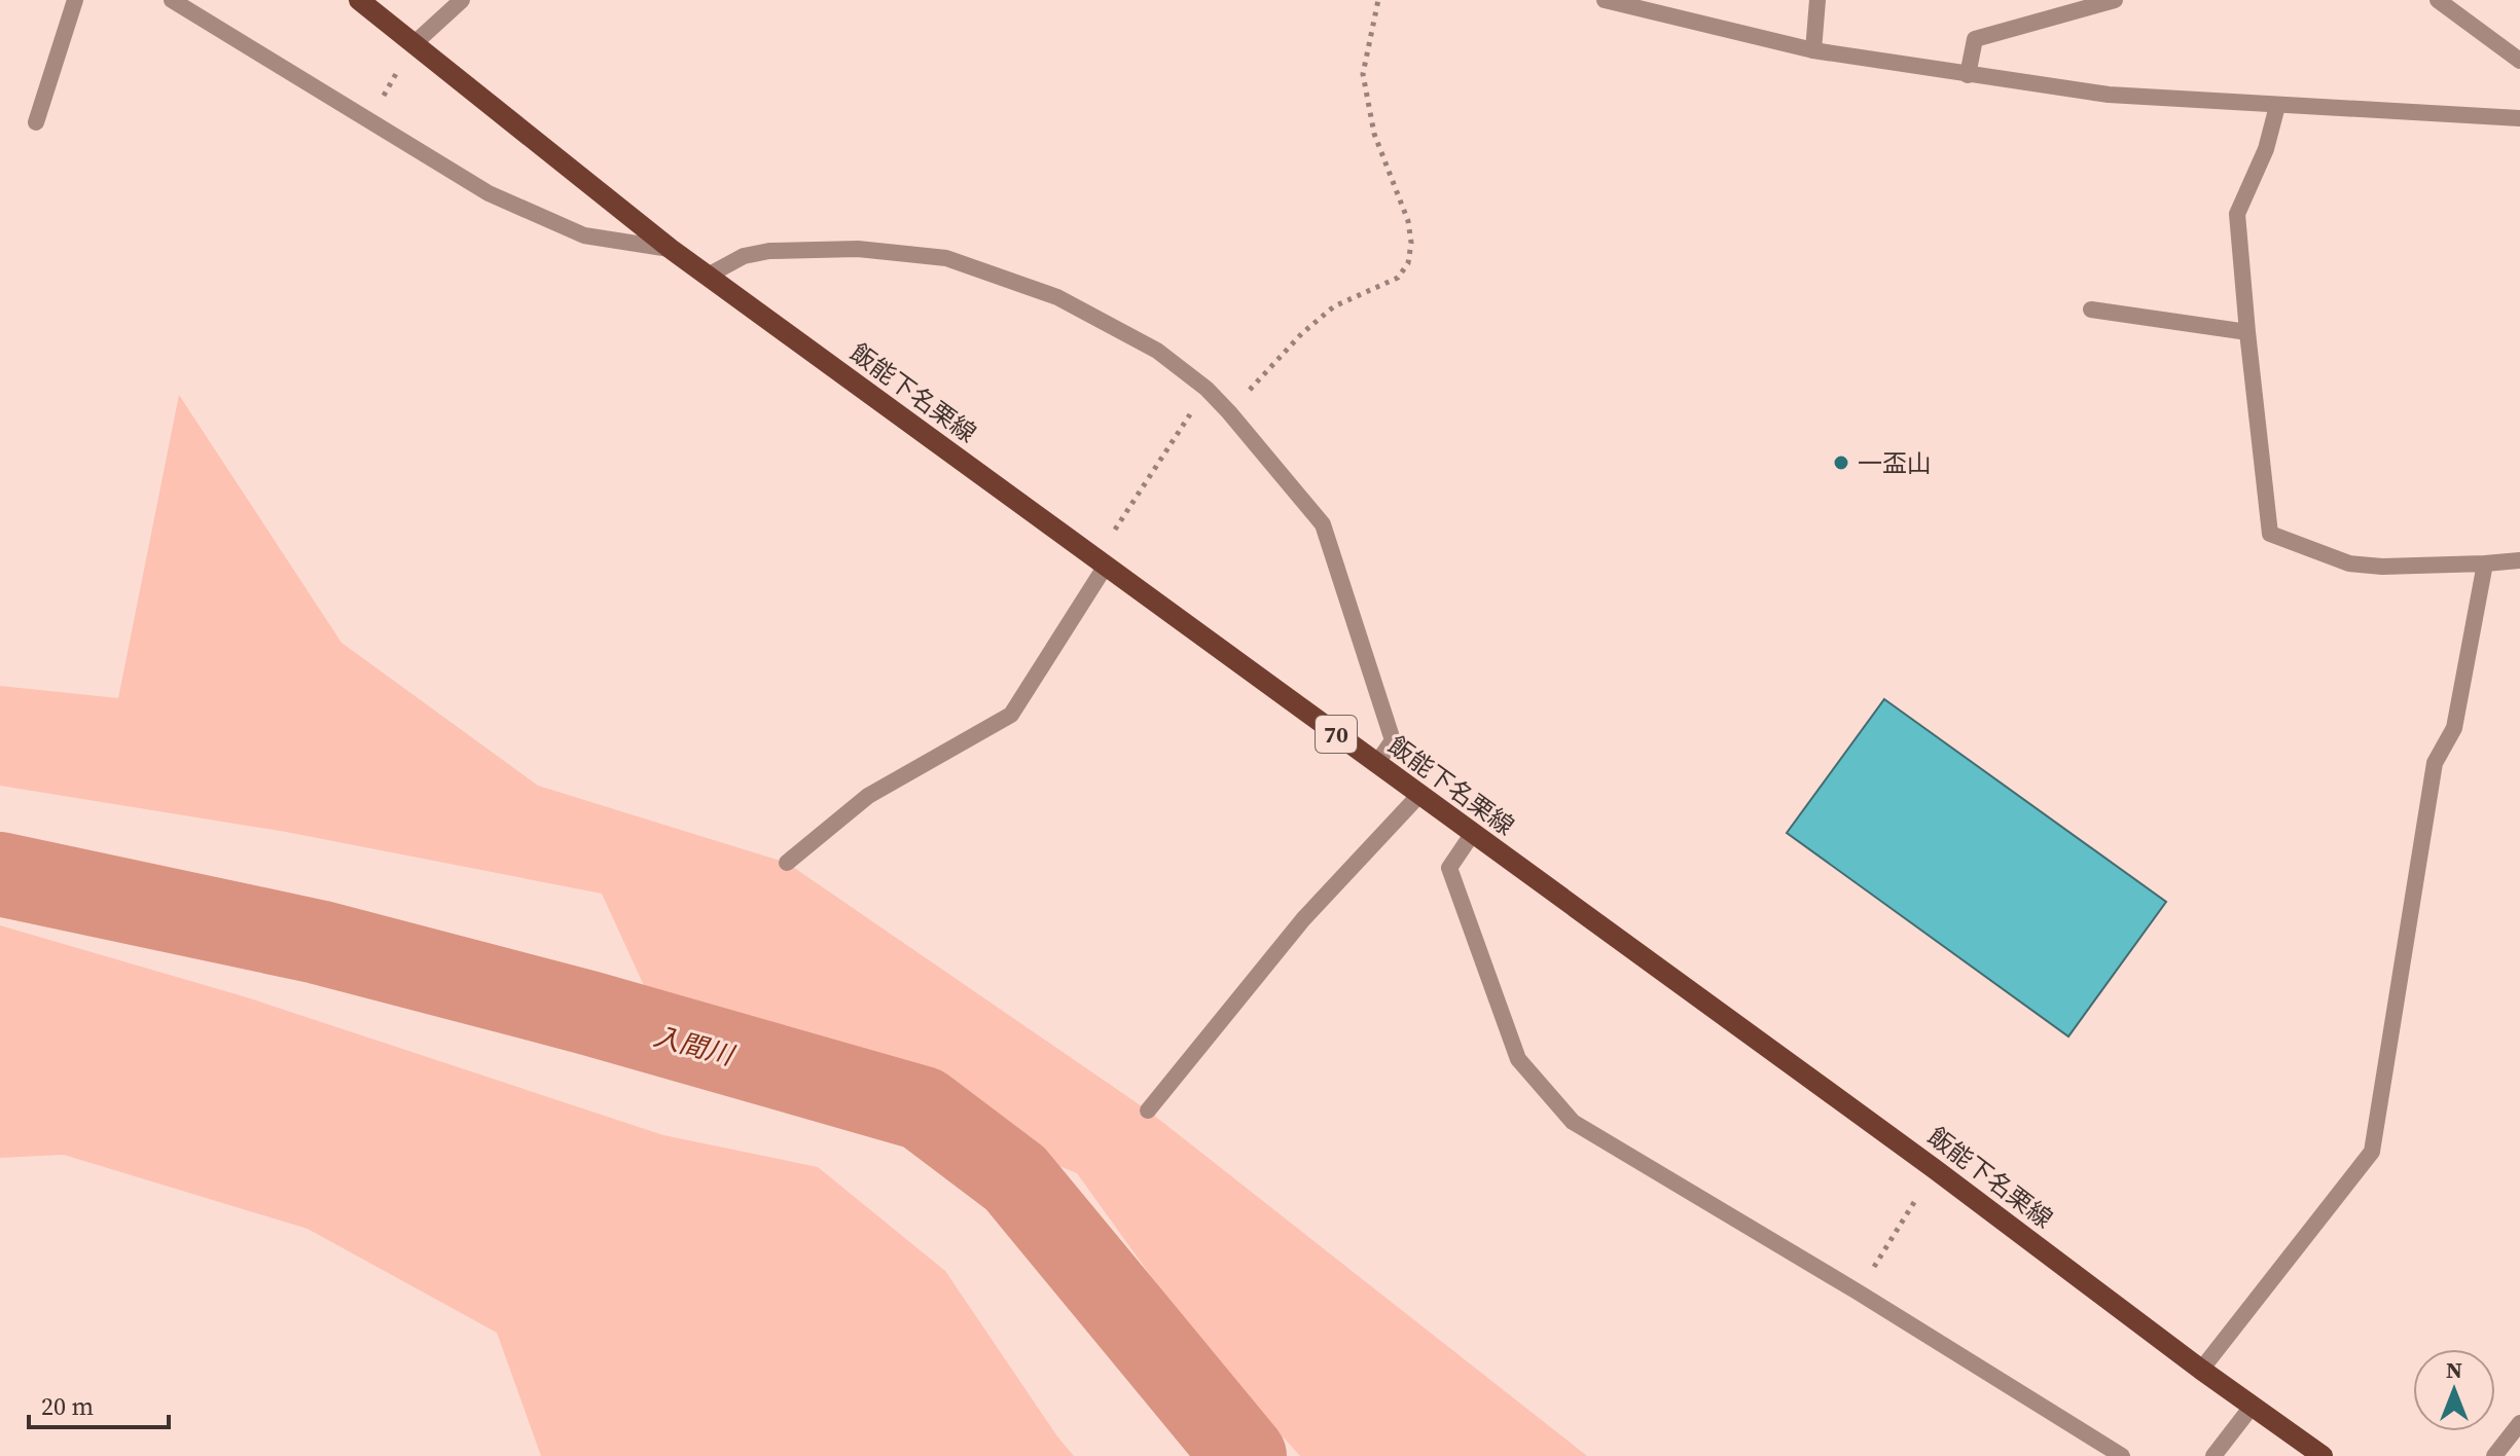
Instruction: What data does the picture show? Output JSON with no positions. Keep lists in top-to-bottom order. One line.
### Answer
{"streets":{"main road":["飯能下名栗線","70"]},"water":["入間川"],"places":["一盃山"],"scale_bar":"20 m","north":"top"}
